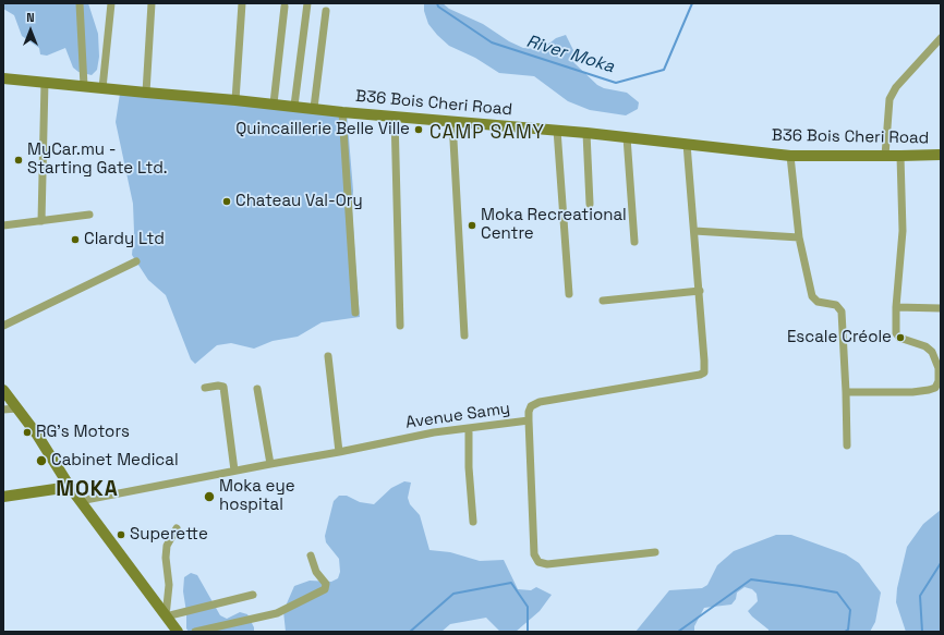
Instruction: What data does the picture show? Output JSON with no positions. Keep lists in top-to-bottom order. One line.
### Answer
{"streets":{"main road":["B36 Bois Cheri Road"],"street":["Avenue Samy"]},"crossings":[["B36 Bois Cheri Road","Avenue Samy"]],"districts":["CAMP SAMY","MOKA"],"water":["River Moka"],"places":["Quincaillerie Belle Ville","MyCar.mu - Starting Gate Ltd.","Chateau Val-Ory","Moka Recreational Centre","Clardy Ltd","Escale Créole","RG's Motors","Cabinet Medical","Moka eye hospital","Superette"],"north":"top"}
